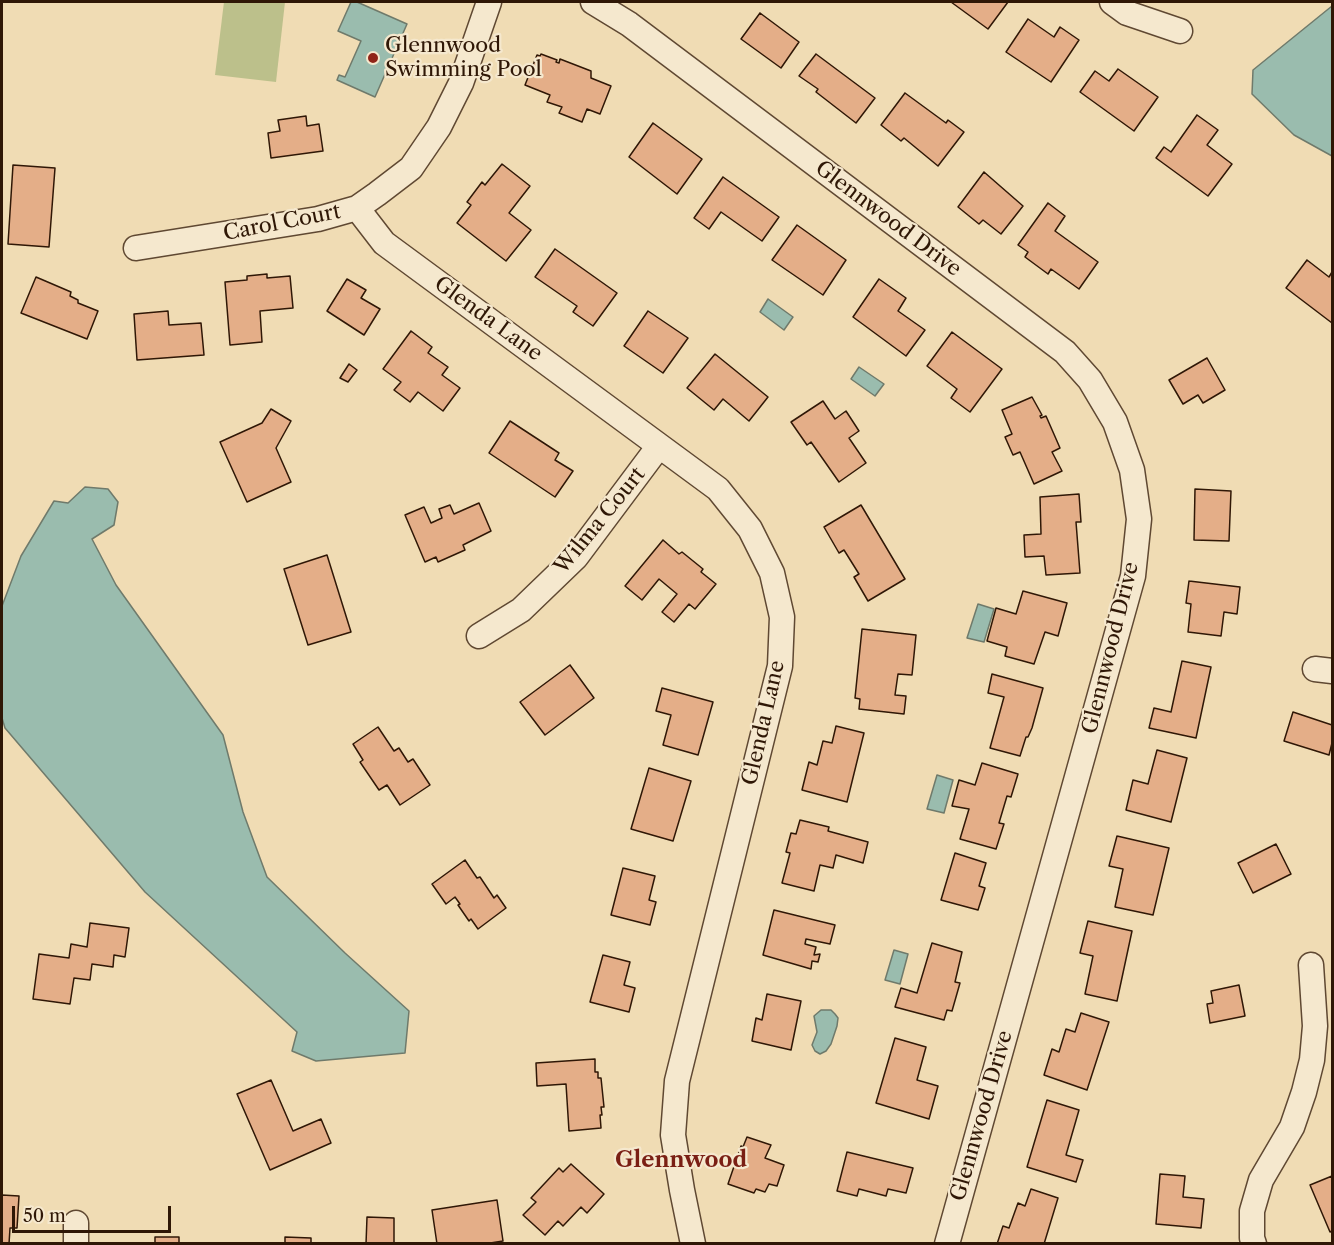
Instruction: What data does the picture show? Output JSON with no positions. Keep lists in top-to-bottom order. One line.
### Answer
{"streets":{"street":["Glennwood Drive","Carol Court","Glenda Lane","Wilma Court"]},"crossings":[["Carol Court","Glenda Lane"],["Glenda Lane","Wilma Court"]],"districts":["Glennwood"],"places":["Glennwood Swimming Pool"],"scale_bar":"50 m"}
